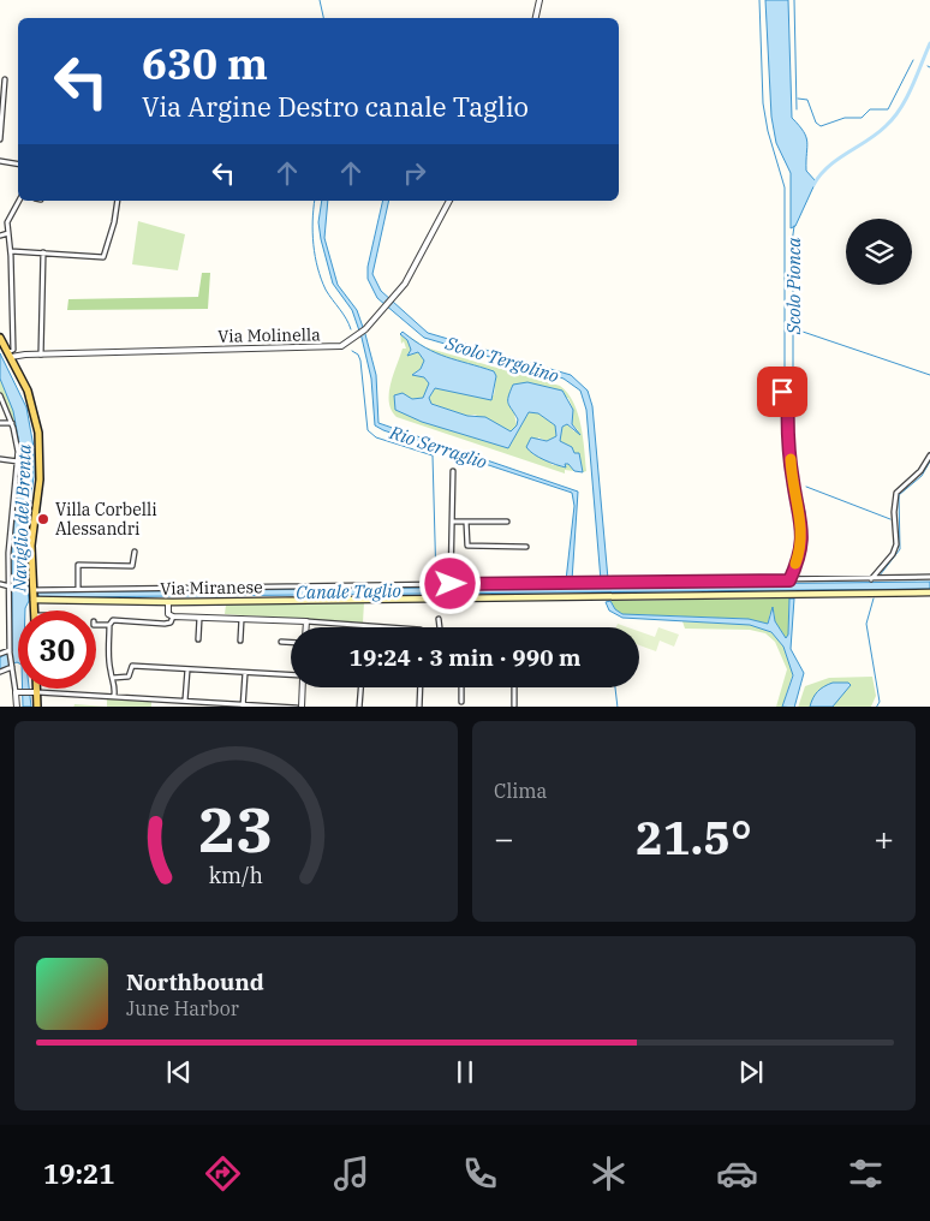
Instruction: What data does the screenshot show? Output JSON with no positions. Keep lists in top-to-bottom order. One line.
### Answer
{"streets":{"main road":["Via Miranese"],"street":["Via Molinella"]},"water":["Scolo Pionca","Scolo Tergolino","Rio Serraglio","Naviglio del Brenta","Canale Taglio"],"places":["Villa Corbelli Alessandri"],"page":{"turn":["630 m","Via Argine Destro canale Taglio"],"limit":"30","trip":"19:24 · 3 min · 990 m","tile":"Clima","heat":["−","21.5°","+"],"song":["Northbound","June Harbor"],"tabs":"19:21","gauge":["23","km/h"]}}
